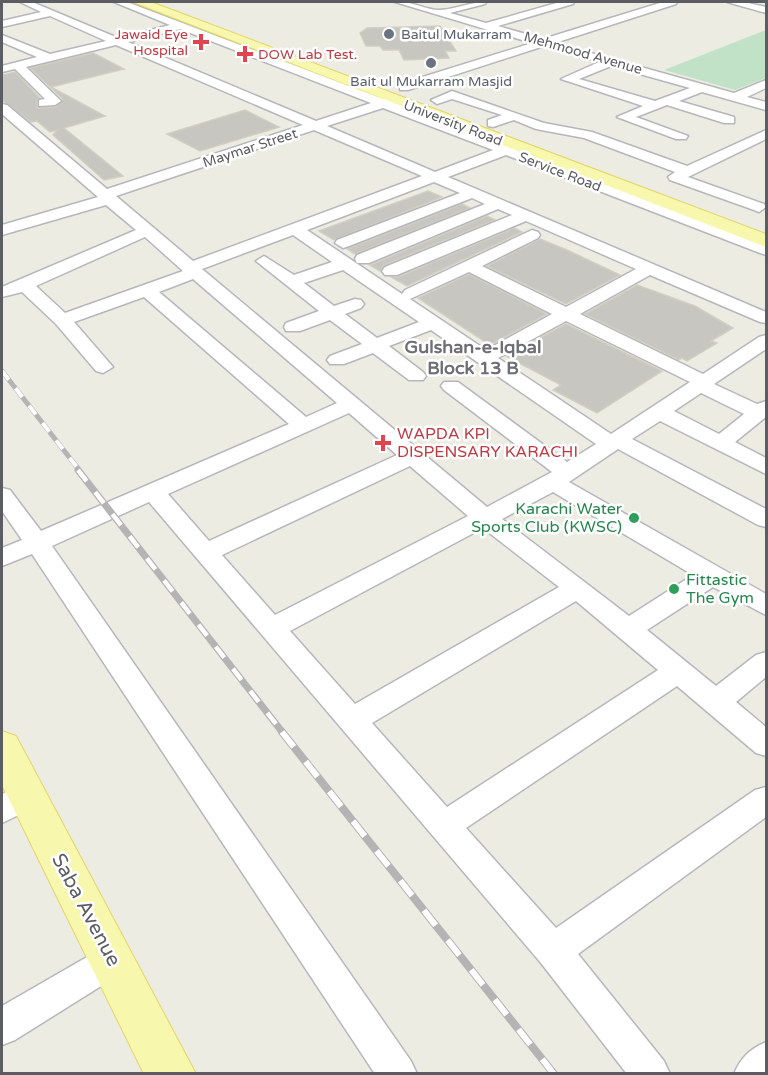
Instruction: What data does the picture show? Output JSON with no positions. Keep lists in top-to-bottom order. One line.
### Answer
{"streets":{"main road":["University Road","Saba Avenue"],"street":["Mehmood Avenue","Maymar Street","Service Road"]},"crossings":[["Mehmood Avenue","Maymar Street"],["University Road","Maymar Street"],["University Road","Service Road"]],"districts":["Gulshan-e-Iqbal Block 13 B"],"places":{"other":["Baitul Mukarram","Bait ul Mukarram Masjid","Karachi Water Sports Club (KWSC)","Fittastic The Gym"],"health":["Jawaid Eye Hospital","DOW Lab Test.","WAPDA KPI DISPENSARY KARACHI"]}}
